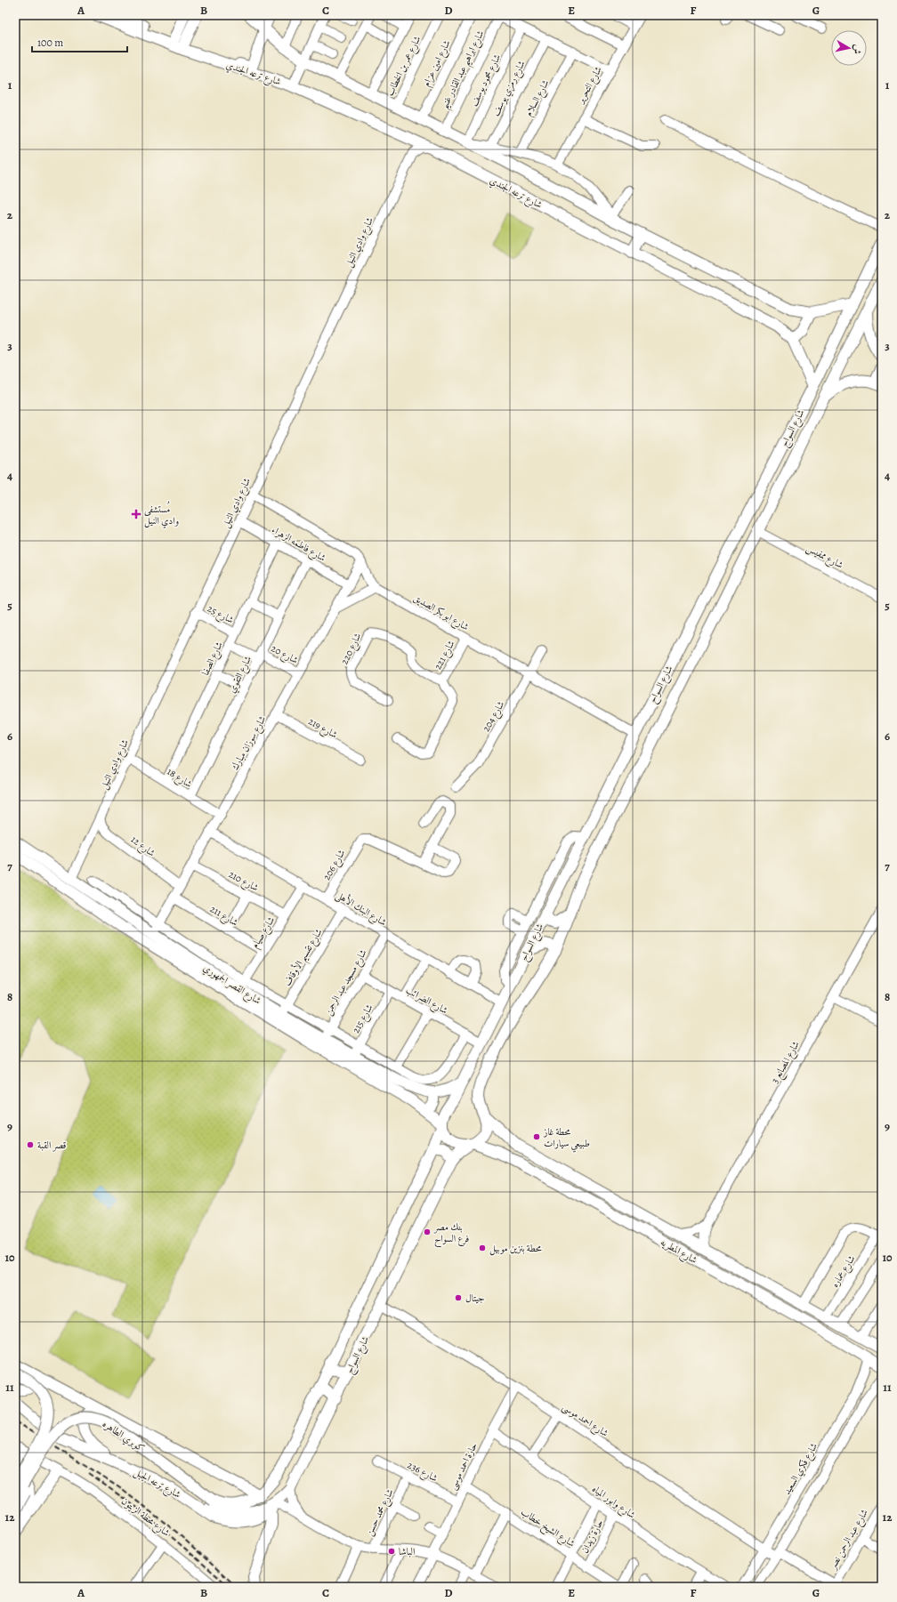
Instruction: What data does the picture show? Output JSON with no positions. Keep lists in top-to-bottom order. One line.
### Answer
{"streets":{"main road":["شارع ترعه الجندي","شارع السواح","شارع القصر الجمهوري","شارع المطريه","كوبري الطاهره","شارع ترعه الجبل"],"street":["شارع امين عزام","شارع عمر بن الخطاب","شارع ابراهيم عبد القادر غنيم","شارع محمود يوسف","شارع التحرير","شارع رمزي يوسف","شارع السلام","شارع وادي النيل","شارع فاطمه الزهراء","شارع ممفيس","شارع ابو بكر الصديق","شارع 25","شارع 220","شارع 20","شارع 221","شارع الصفا","شارع التقوي","شارع 204","شارع 219","شارع سوزان مبارك","شارع 18","شارع 12","شارع 206","شارع 210","شارع البنك الأهلى","شارع 211","شارع صيام","شارع تقسيم الأوقاف","شارع مسجد عبد الرحمن","شارع الضرائب","شارع 215","شارع المصانع 3","شارع عماره","شارع احمد موسى","حارة احمد موسى","شارع فكري السعيد","شارع 236","شارع وابور المياه","شارع محمد حسن","شارع محطة الزيتون","شارع الشيخ خطاب","حارة زيدان","شارع عبد الرحمن نصر"]},"crossings":[["شارع ترعه الجندي","شارع وادي النيل"],["شارع ترعه الجندي","شارع السواح"],["شارع وادي النيل","شارع فاطمه الزهراء"],["شارع وادي النيل","شارع ابو بكر الصديق"],["شارع وادي النيل","شارع 25"],["شارع وادي النيل","شارع 18"],["شارع وادي النيل","شارع 12"],["شارع وادي النيل","شارع القصر الجمهوري"],["شارع السواح","شارع ممفيس"],["شارع السواح","شارع ابو بكر الصديق"],["شارع السواح","شارع البنك الأهلى"],["شارع السواح","شارع القصر الجمهوري"],["شارع السواح","شارع الضرائب"],["شارع السواح","شارع المطريه"],["شارع السواح","شارع احمد موسى"],["شارع السواح","كوبري الطاهره"],["شارع السواح","شارع ترعه الجبل"],["شارع فاطمه الزهراء","شارع الصفا"],["شارع فاطمه الزهراء","شارع التقوي"],["شارع فاطمه الزهراء","شارع سوزان مبارك"],["شارع ابو بكر الصديق","شارع 221"],["شارع ابو بكر الصديق","شارع 204"],["شارع ابو بكر الصديق","شارع سوزان مبارك"],["شارع 25","شارع الصفا"],["شارع 220","شارع 221"],["شارع 20","شارع الصفا"],["شارع 20","شارع التقوي"],["شارع 20","شارع سوزان مبارك"],["شارع الصفا","شارع 18"],["شارع التقوي","شارع 18"],["شارع 219","شارع سوزان مبارك"],["شارع سوزان مبارك","شارع 18"],["شارع سوزان مبارك","شارع 12"],["شارع سوزان مبارك","شارع 210"],["شارع سوزان مبارك","شارع البنك الأهلى"],["شارع سوزان مبارك","شارع 211"],["شارع سوزان مبارك","شارع القصر الجمهوري"],["شارع 206","شارع البنك الأهلى"],["شارع 210","شارع صيام"],["شارع البنك الأهلى","شارع صيام"],["شارع البنك الأهلى","شارع تقسيم الأوقاف"],["شارع البنك الأهلى","شارع مسجد عبد الرحمن"],["شارع 211","شارع صيام"],["شارع صيام","شارع القصر الجمهوري"],["شارع تقسيم الأوقاف","شارع القصر الجمهوري"],["شارع مسجد عبد الرحمن","شارع القصر الجمهوري"],["شارع مسجد عبد الرحمن","شارع الضرائب"],["شارع القصر الجمهوري","شارع 215"],["شارع الضرائب","شارع 215"],["شارع المصانع 3","شارع المطريه"],["شارع المطريه","شارع عماره"],["شارع المطريه","شارع فكري السعيد"],["شارع احمد موسى","حارة احمد موسى"],["شارع احمد موسى","شارع فكري السعيد"],["حارة احمد موسى","شارع 236"],["حارة احمد موسى","شارع وابور المياه"],["حارة احمد موسى","شارع الشيخ خطاب"],["شارع وابور المياه","حارة زيدان"],["شارع الشيخ خطاب","حارة زيدان"]],"places":{"health":["مُستشفى وادي النيل"],"other":["محطة غاز طبيعي سيارات","قصر القبة","بنك مصر فرع السواح","محطة بنزين موبيل","جيتال","الباشا"]},"scale_bar":"100 m","north":"right","grid":{"columns":["A","B","C","D","E","F","G"],"rows":["1","2","3","4","5","6","7","8","9","10","11","12"]}}
